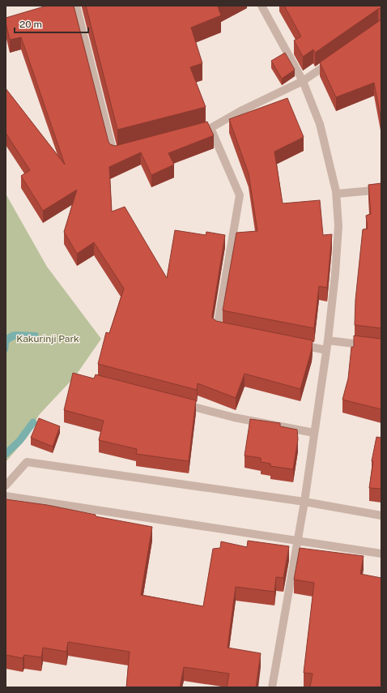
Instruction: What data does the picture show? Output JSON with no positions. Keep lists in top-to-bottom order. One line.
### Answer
{"parks":["Kakurinji Park"],"scale_bar":"20 m"}
